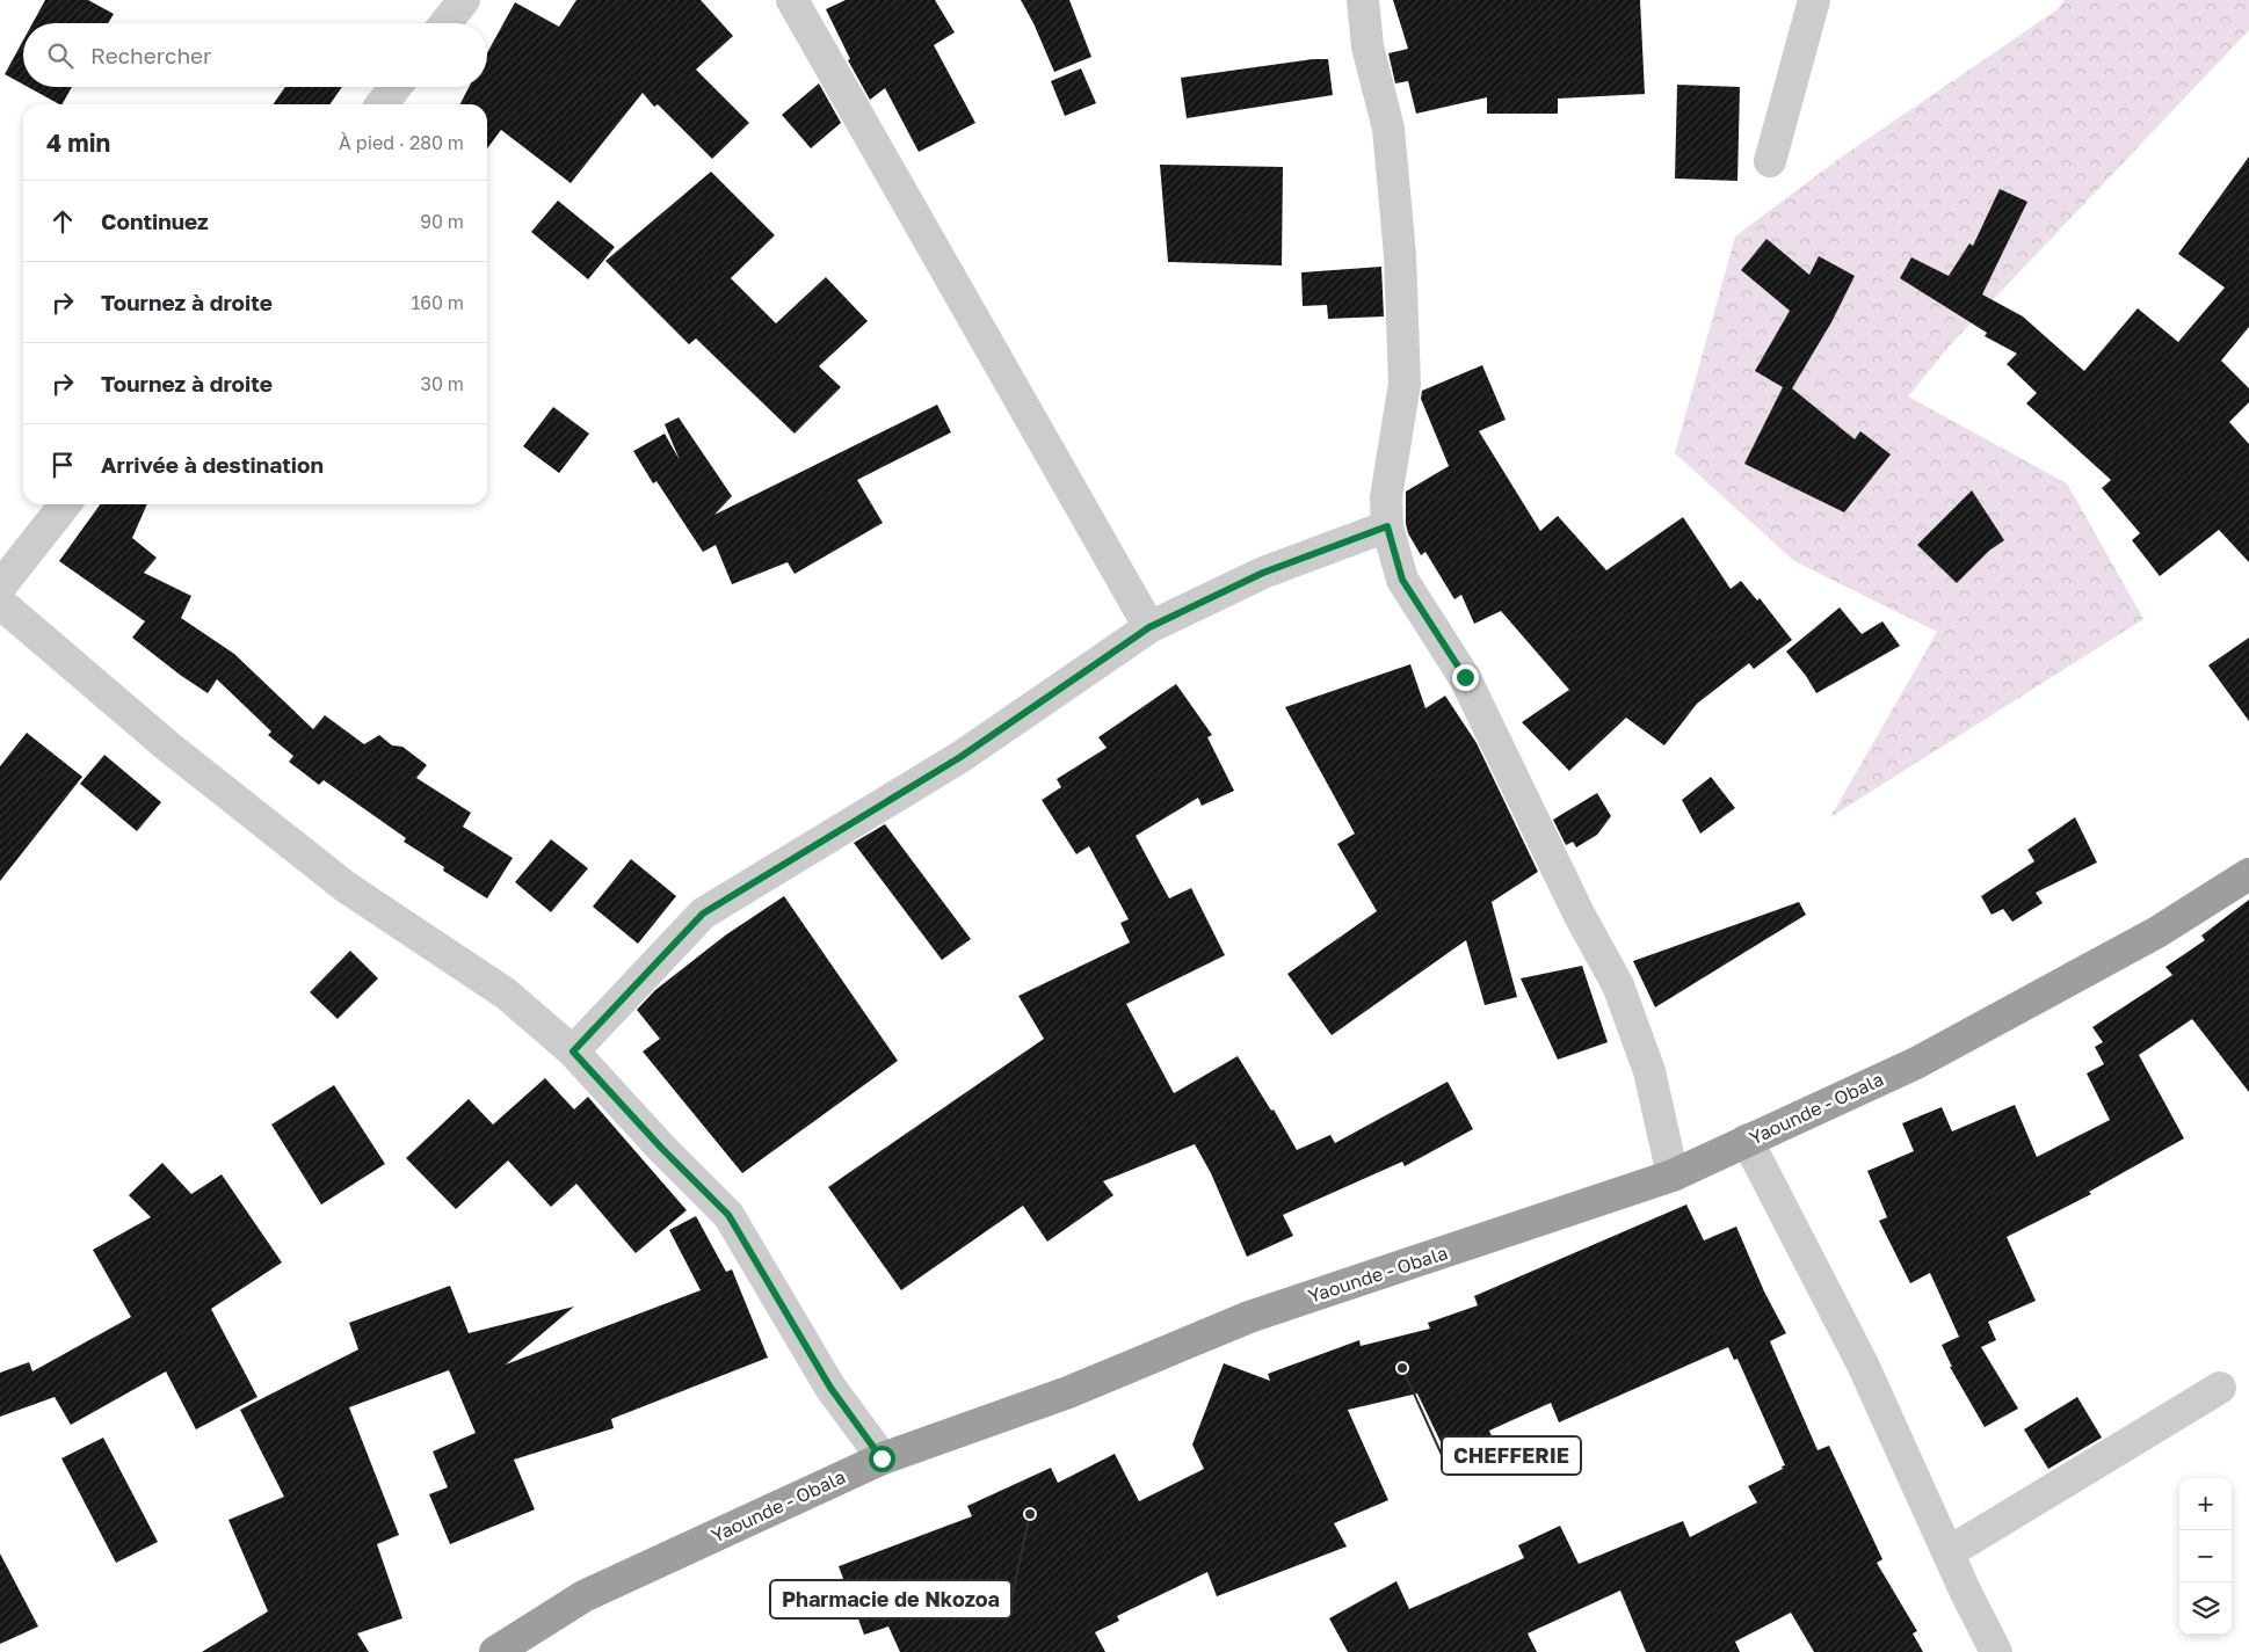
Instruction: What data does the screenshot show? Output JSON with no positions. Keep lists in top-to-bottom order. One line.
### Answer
{"streets":{"highway":["Yaounde - Obala"]},"places":["CHEFFERIE","Pharmacie de Nkozoa"],"page":{"search":"Rechercher","heading":["4 min","À pied · 280 m"],"list":[["Continuez","90 m"],["Tournez à droite","160 m"],["Tournez à droite","30 m"],"Arrivée à destination"],"map_buttons":["+","−"]}}
